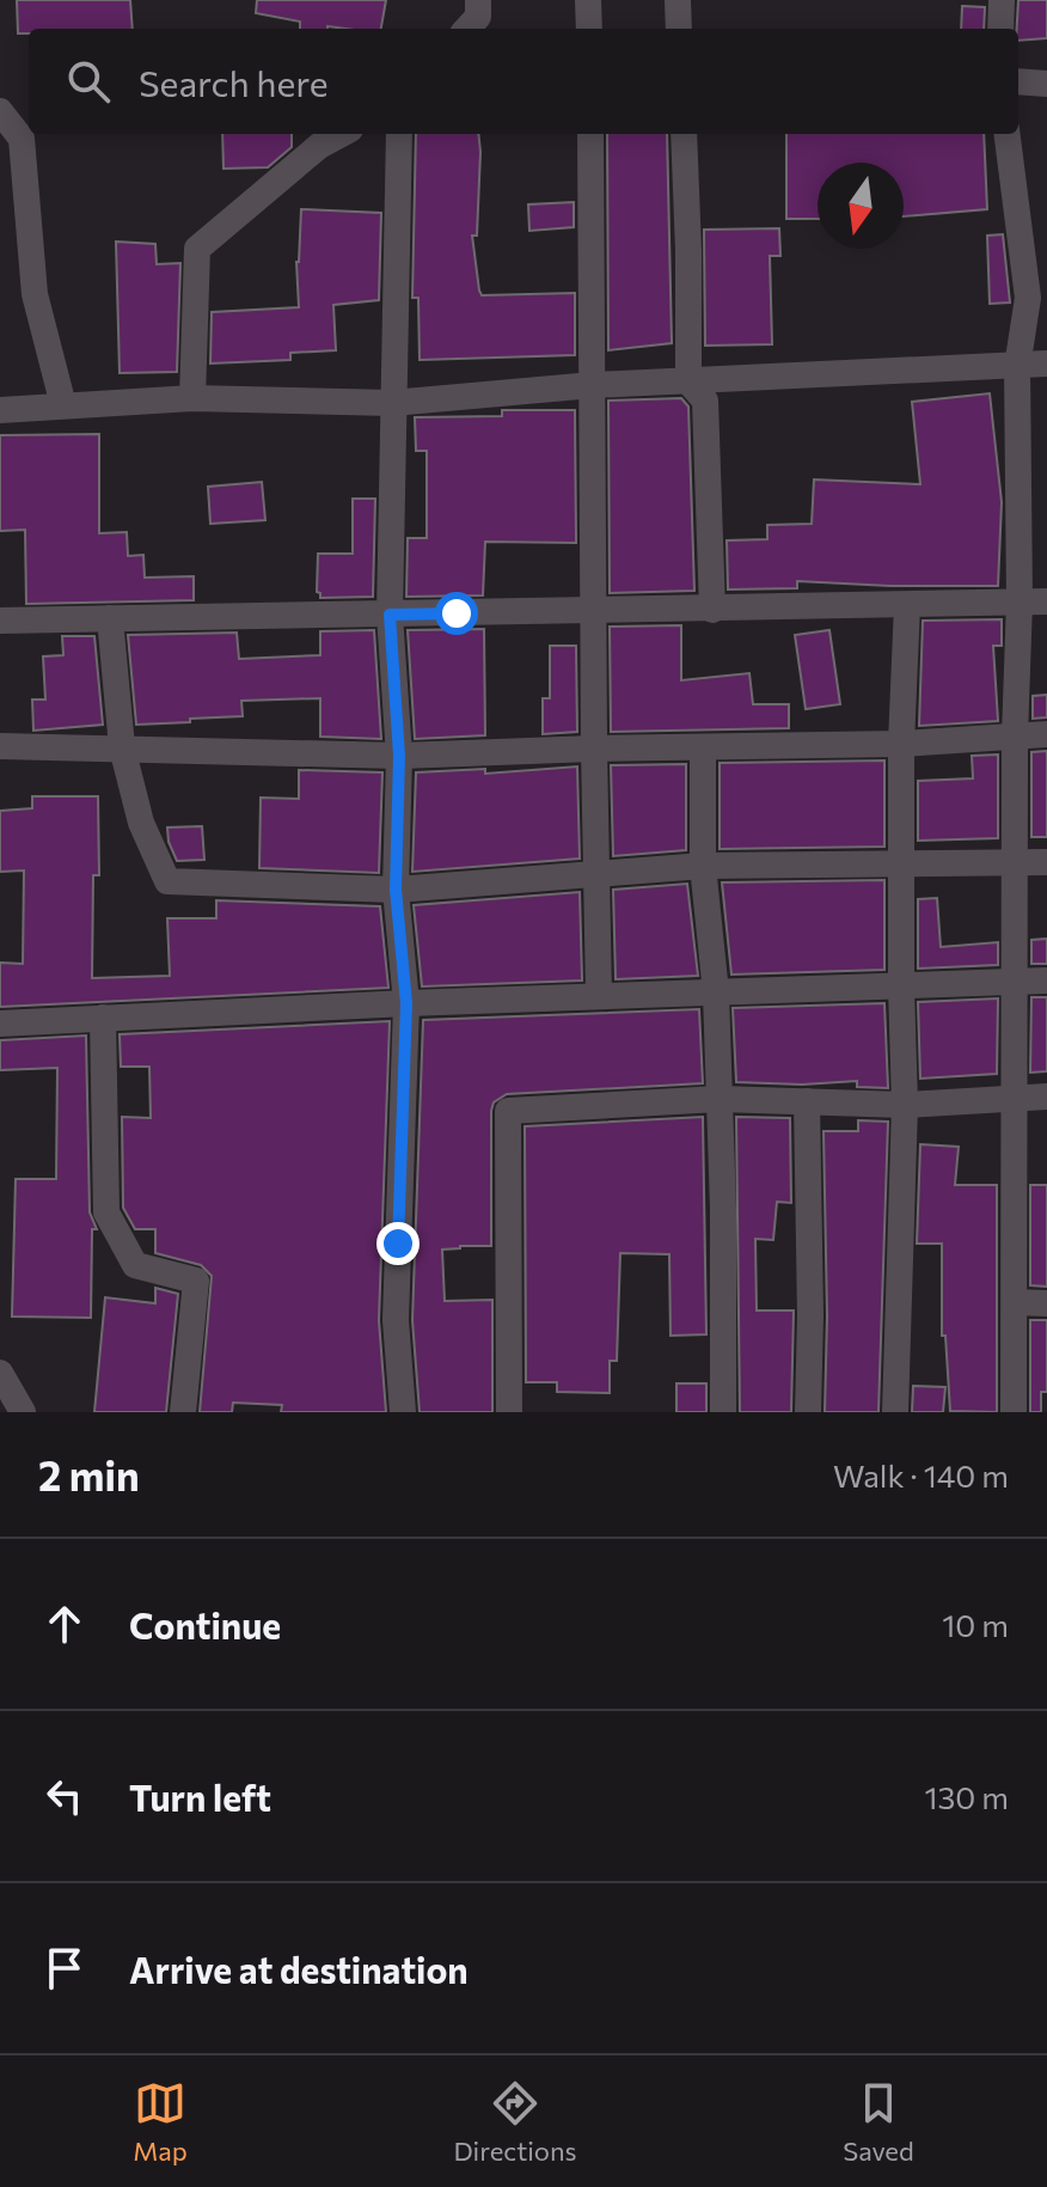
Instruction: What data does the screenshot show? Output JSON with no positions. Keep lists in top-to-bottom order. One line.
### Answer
{"north":"bottom","page":{"search":"Search here","heading":["2 min","Walk · 140 m"],"list":[["Continue","10 m"],["Turn left","130 m"],"Arrive at destination"],"nav":["Map","Directions","Saved"]}}
